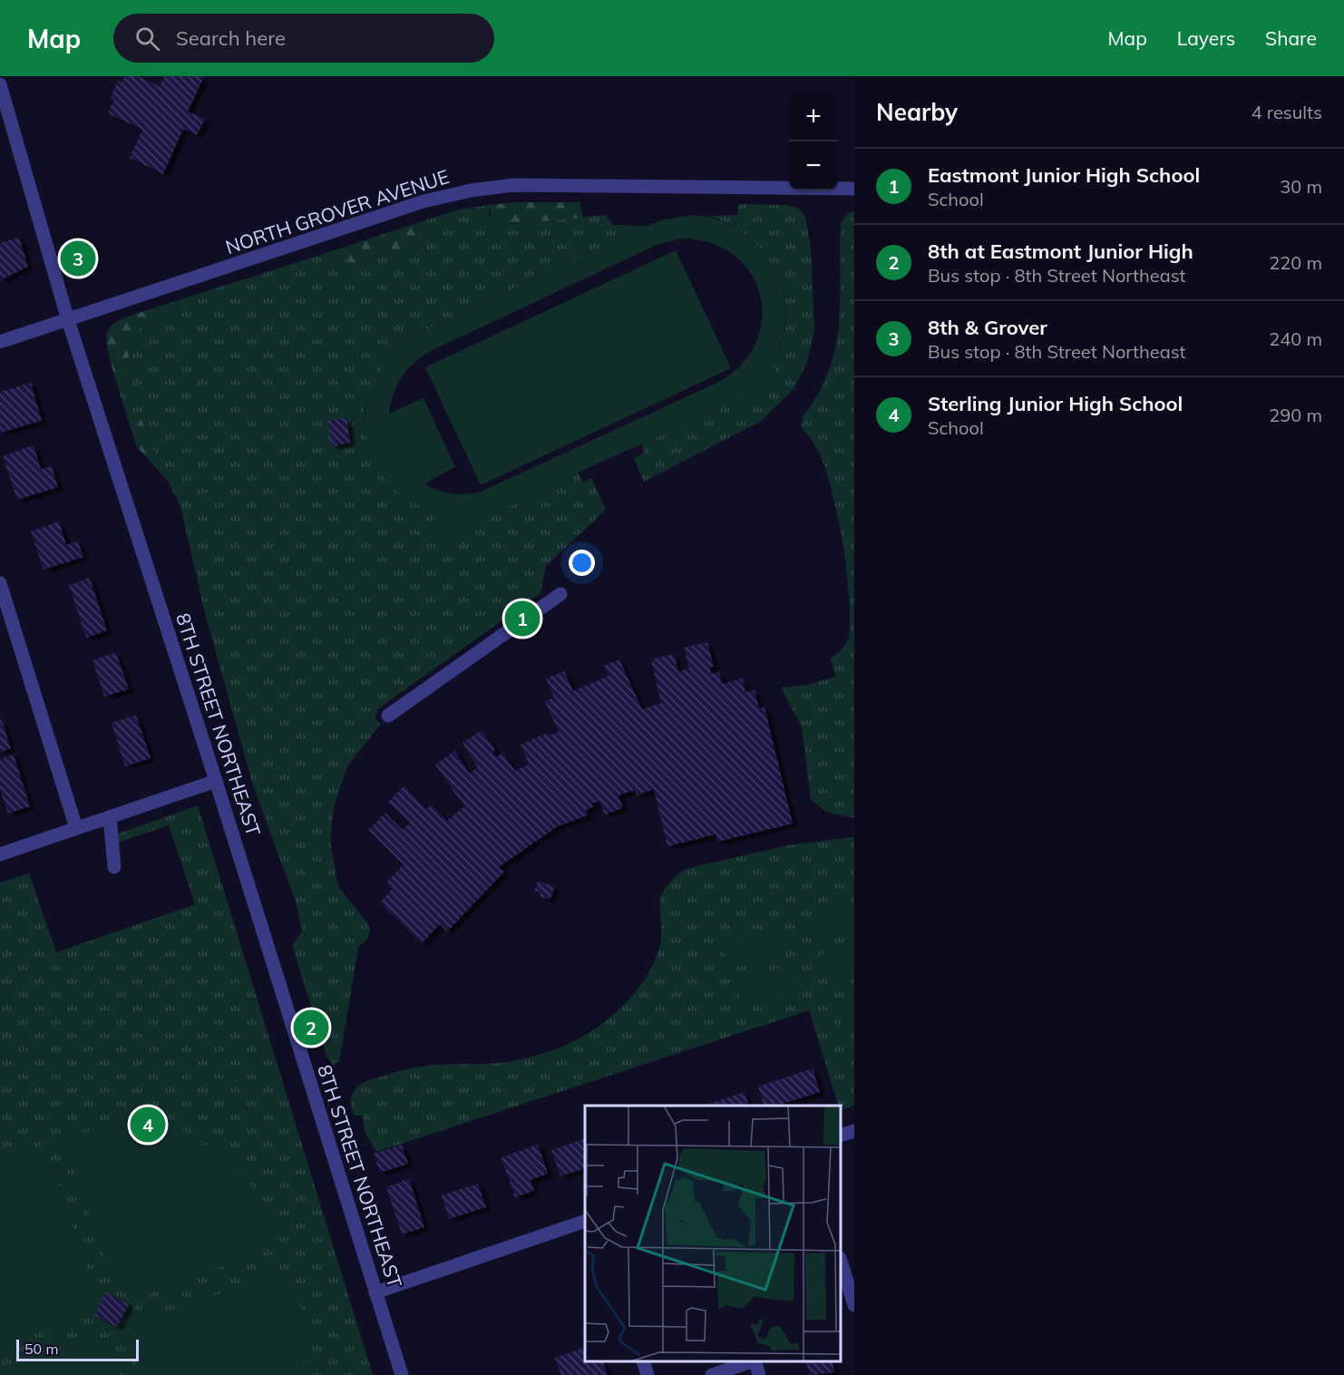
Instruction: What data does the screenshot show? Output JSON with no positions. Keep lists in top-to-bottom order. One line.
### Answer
{"streets":{"street":["NORTH GROVER AVENUE","8TH STREET NORTHEAST"]},"crossings":[["NORTH GROVER AVENUE","8TH STREET NORTHEAST"]],"scale_bar":"50 m","page":{"header":"Map","search":"Search here","nav":["Map","Layers","Share"],"heading":["Nearby","4 results"],"map_buttons":["+","−"],"list":[{"mark":"1","name":"Eastmont Junior High School","note":"School","value":"30 m"},{"mark":"2","name":"8th at Eastmont Junior High","note":"Bus stop · 8th Street Northeast","value":"220 m"},{"mark":"3","name":"8th & Grover","note":"Bus stop · 8th Street Northeast","value":"240 m"},{"mark":"4","name":"Sterling Junior High School","note":"School","value":"290 m"}],"pins":["3","1","2","4"],"scale":"50 m"}}
